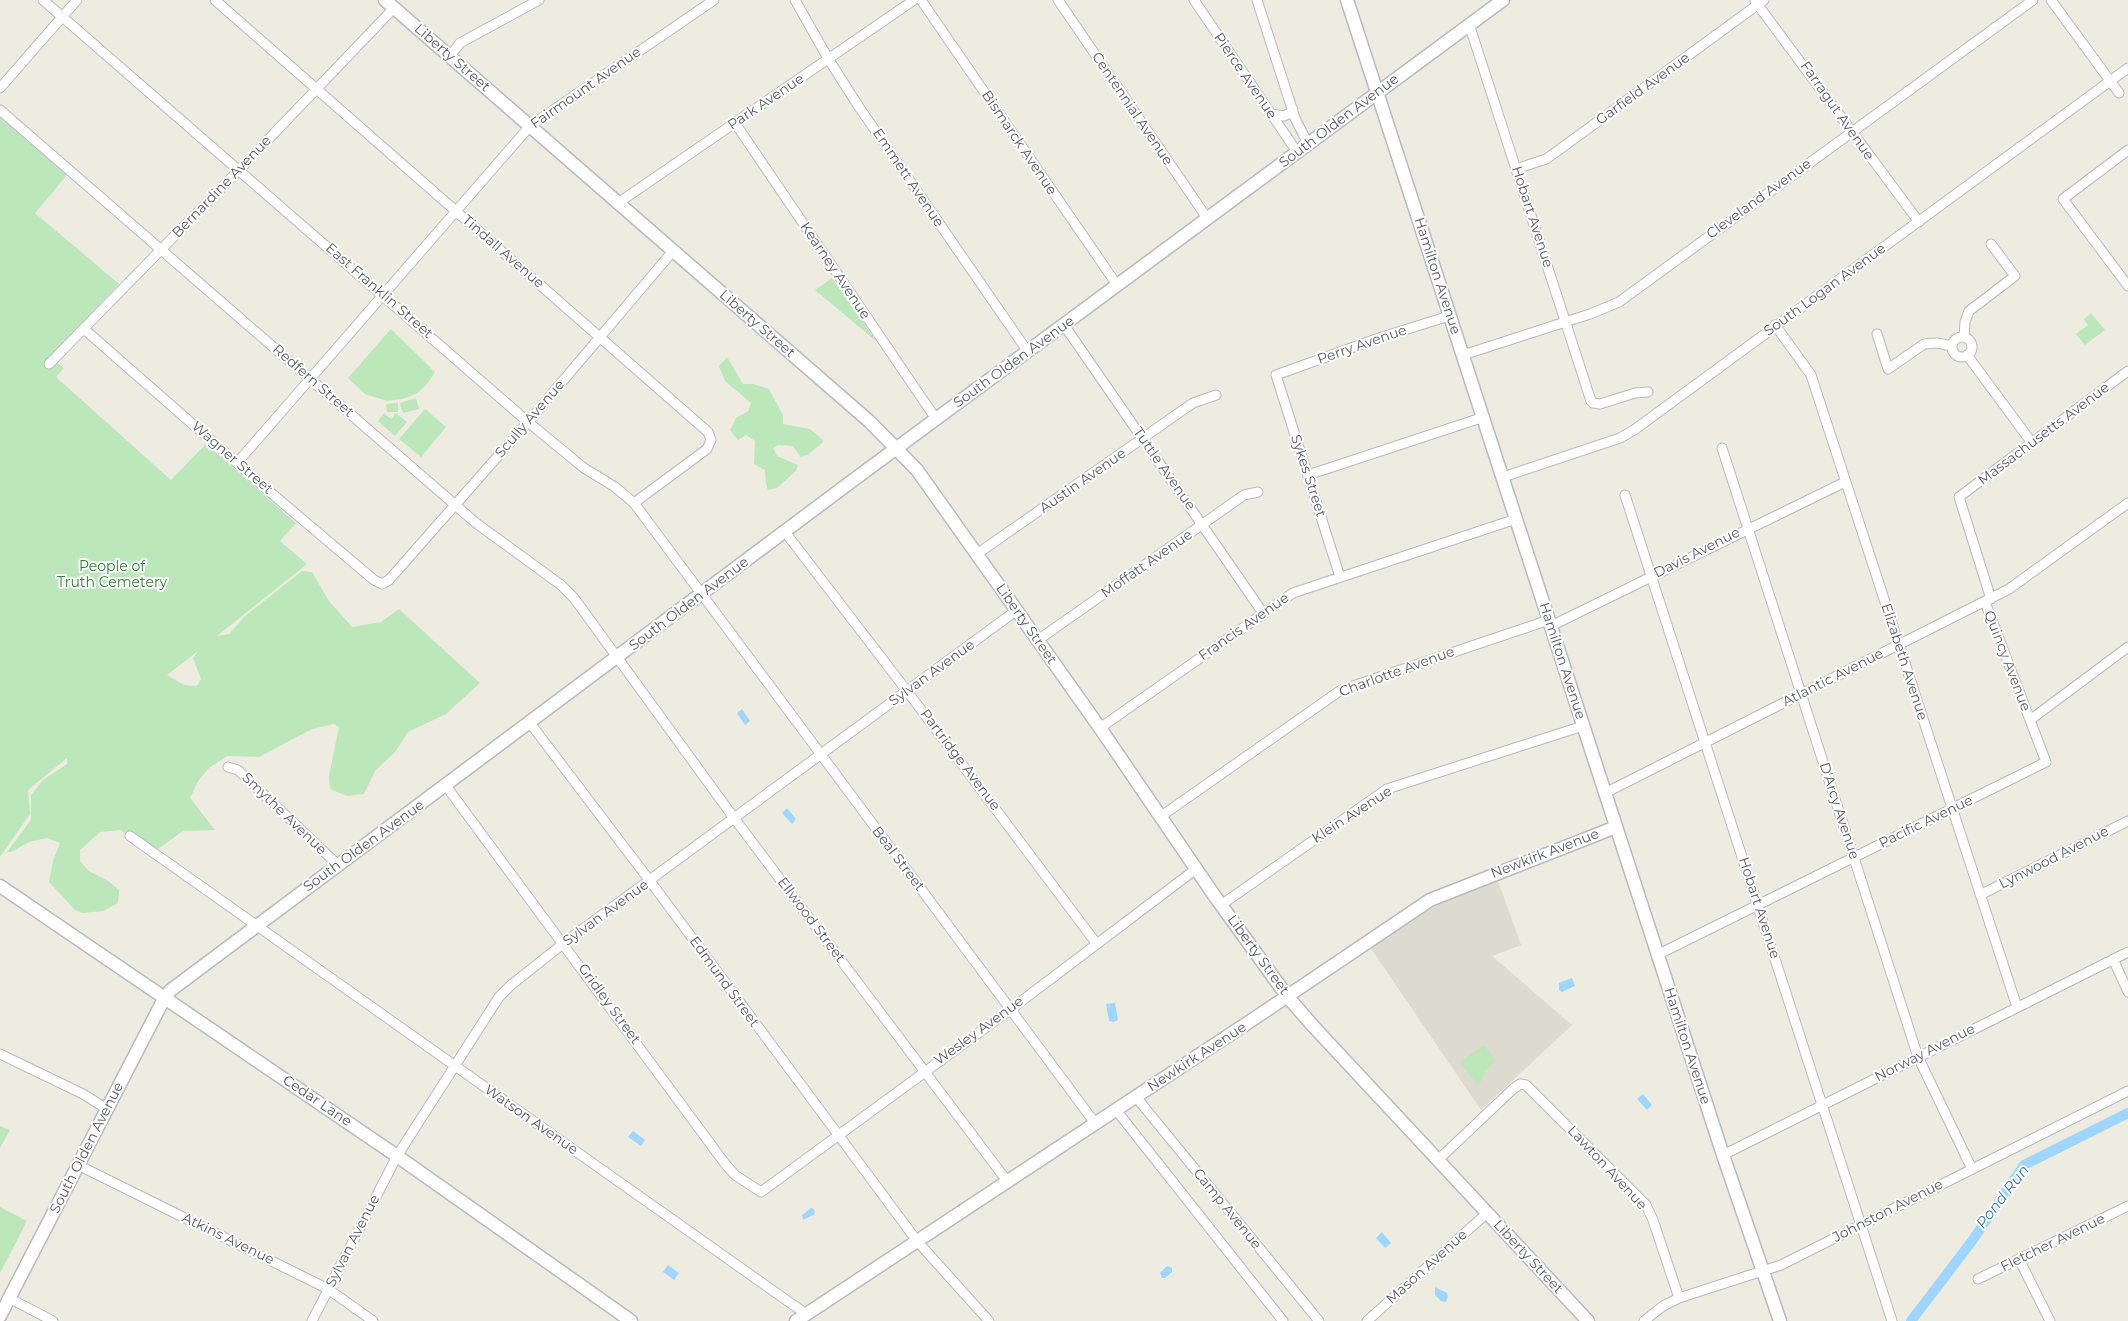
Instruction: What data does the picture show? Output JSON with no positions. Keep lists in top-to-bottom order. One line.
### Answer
{"streets":{"street":["Liberty Street","Pierce Avenue","Fairmount Avenue","Garfield Avenue","Park Avenue","Centennial Avenue","Farragut Avenue","South Olden Avenue","Bismarck Avenue","Emmett Avenue","Bernardine Avenue","Cleveland Avenue","Hobart Avenue","Tindall Avenue","Kearney Avenue","Hamilton Avenue","South Logan Avenue","East Franklin Street","Perry Avenue","Redfern Street","Scully Avenue","Massachusetts Avenue","Wagner Street","Tuttle Avenue","Sykes Street","Austin Avenue","Davis Avenue","Moffatt Avenue","Francis Avenue","Quincy Avenue","Elizabeth Avenue","Charlotte Avenue","Sylvan Avenue","Atlantic Avenue","Partridge Avenue","D'Arcy Avenue","Smythe Avenue","Klein Avenue","Pacific Avenue","Newkirk Avenue","Lynwood Avenue","Beal Street","Ellwood Street","Edmund Street","Gridley Street","Wesley Avenue","Norway Avenue","Cedar Lane","Watson Avenue","Lawton Avenue","Camp Avenue","Johnston Avenue","Atkins Avenue","Fletcher Avenue","Mason Avenue"]},"crossings":[["Liberty Street","Fairmount Avenue"],["Liberty Street","Park Avenue"],["Liberty Street","South Olden Avenue"],["Liberty Street","Bernardine Avenue"],["Liberty Street","Scully Avenue"],["Liberty Street","Austin Avenue"],["Liberty Street","Moffatt Avenue"],["Liberty Street","Francis Avenue"],["Liberty Street","Charlotte Avenue"],["Liberty Street","Sylvan Avenue"],["Liberty Street","Klein Avenue"],["Liberty Street","Newkirk Avenue"],["Liberty Street","Wesley Avenue"],["Liberty Street","Lawton Avenue"],["Liberty Street","Mason Avenue"],["Pierce Avenue","South Olden Avenue"],["Fairmount Avenue","Tindall Avenue"],["Fairmount Avenue","East Franklin Street"],["Fairmount Avenue","Redfern Street"],["Fairmount Avenue","Wagner Street"],["Garfield Avenue","Farragut Avenue"],["Garfield Avenue","Hobart Avenue"],["Park Avenue","Emmett Avenue"],["Park Avenue","Kearney Avenue"],["Centennial Avenue","South Olden Avenue"],["Farragut Avenue","Cleveland Avenue"],["Farragut Avenue","South Logan Avenue"],["South Olden Avenue","Bismarck Avenue"],["South Olden Avenue","Emmett Avenue"],["South Olden Avenue","Hobart Avenue"],["South Olden Avenue","Kearney Avenue"],["South Olden Avenue","Hamilton Avenue"],["South Olden Avenue","East Franklin Street"],["South Olden Avenue","Redfern Street"],["South Olden Avenue","Tuttle Avenue"],["South Olden Avenue","Partridge Avenue"],["South Olden Avenue","Smythe Avenue"],["South Olden Avenue","Beal Street"],["South Olden Avenue","Ellwood Street"],["South Olden Avenue","Edmund Street"],["South Olden Avenue","Gridley Street"],["South Olden Avenue","Cedar Lane"],["South Olden Avenue","Watson Avenue"],["South Olden Avenue","Atkins Avenue"],["Bernardine Avenue","Tindall Avenue"],["Bernardine Avenue","East Franklin Street"],["Bernardine Avenue","Redfern Street"],["Bernardine Avenue","Wagner Street"],["Cleveland Avenue","Hobart Avenue"],["Cleveland Avenue","Hamilton Avenue"],["Hobart Avenue","Davis Avenue"],["Hobart Avenue","Atlantic Avenue"],["Hobart Avenue","Pacific Avenue"],["Hobart Avenue","Norway Avenue"],["Hobart Avenue","Johnston Avenue"],["Tindall Avenue","East Franklin Street"],["Tindall Avenue","Scully Avenue"],["Hamilton Avenue","South Logan Avenue"],["Hamilton Avenue","Perry Avenue"],["Hamilton Avenue","Davis Avenue"],["Hamilton Avenue","Francis Avenue"],["Hamilton Avenue","Charlotte Avenue"],["Hamilton Avenue","Atlantic Avenue"],["Hamilton Avenue","Klein Avenue"],["Hamilton Avenue","Pacific Avenue"],["Hamilton Avenue","Newkirk Avenue"],["Hamilton Avenue","Norway Avenue"],["Hamilton Avenue","Johnston Avenue"],["South Logan Avenue","Elizabeth Avenue"],["East Franklin Street","Scully Avenue"],["East Franklin Street","Beal Street"],["Perry Avenue","Sykes Street"],["Redfern Street","Scully Avenue"],["Redfern Street","Ellwood Street"],["Scully Avenue","Wagner Street"],["Massachusetts Avenue","Quincy Avenue"],["Tuttle Avenue","Austin Avenue"],["Tuttle Avenue","Moffatt Avenue"],["Tuttle Avenue","Francis Avenue"],["Sykes Street","Francis Avenue"],["Davis Avenue","Elizabeth Avenue"],["Davis Avenue","Charlotte Avenue"],["Davis Avenue","D'Arcy Avenue"],["Quincy Avenue","Atlantic Avenue"],["Quincy Avenue","Pacific Avenue"],["Elizabeth Avenue","Atlantic Avenue"],["Elizabeth Avenue","Pacific Avenue"],["Elizabeth Avenue","Lynwood Avenue"],["Elizabeth Avenue","Norway Avenue"],["Sylvan Avenue","Partridge Avenue"],["Sylvan Avenue","Beal Street"],["Sylvan Avenue","Ellwood Street"],["Sylvan Avenue","Edmund Street"],["Sylvan Avenue","Gridley Street"],["Sylvan Avenue","Cedar Lane"],["Sylvan Avenue","Watson Avenue"],["Sylvan Avenue","Atkins Avenue"],["Atlantic Avenue","D'Arcy Avenue"],["Partridge Avenue","Wesley Avenue"],["D'Arcy Avenue","Pacific Avenue"],["D'Arcy Avenue","Norway Avenue"],["D'Arcy Avenue","Johnston Avenue"],["Newkirk Avenue","Beal Street"],["Newkirk Avenue","Ellwood Street"],["Newkirk Avenue","Edmund Street"],["Newkirk Avenue","Watson Avenue"],["Newkirk Avenue","Camp Avenue"],["Beal Street","Wesley Avenue"],["Ellwood Street","Wesley Avenue"],["Edmund Street","Wesley Avenue"],["Gridley Street","Wesley Avenue"],["Lawton Avenue","Johnston Avenue"]],"water":["Pond Run"],"parks":["People of Truth Cemetery"]}
